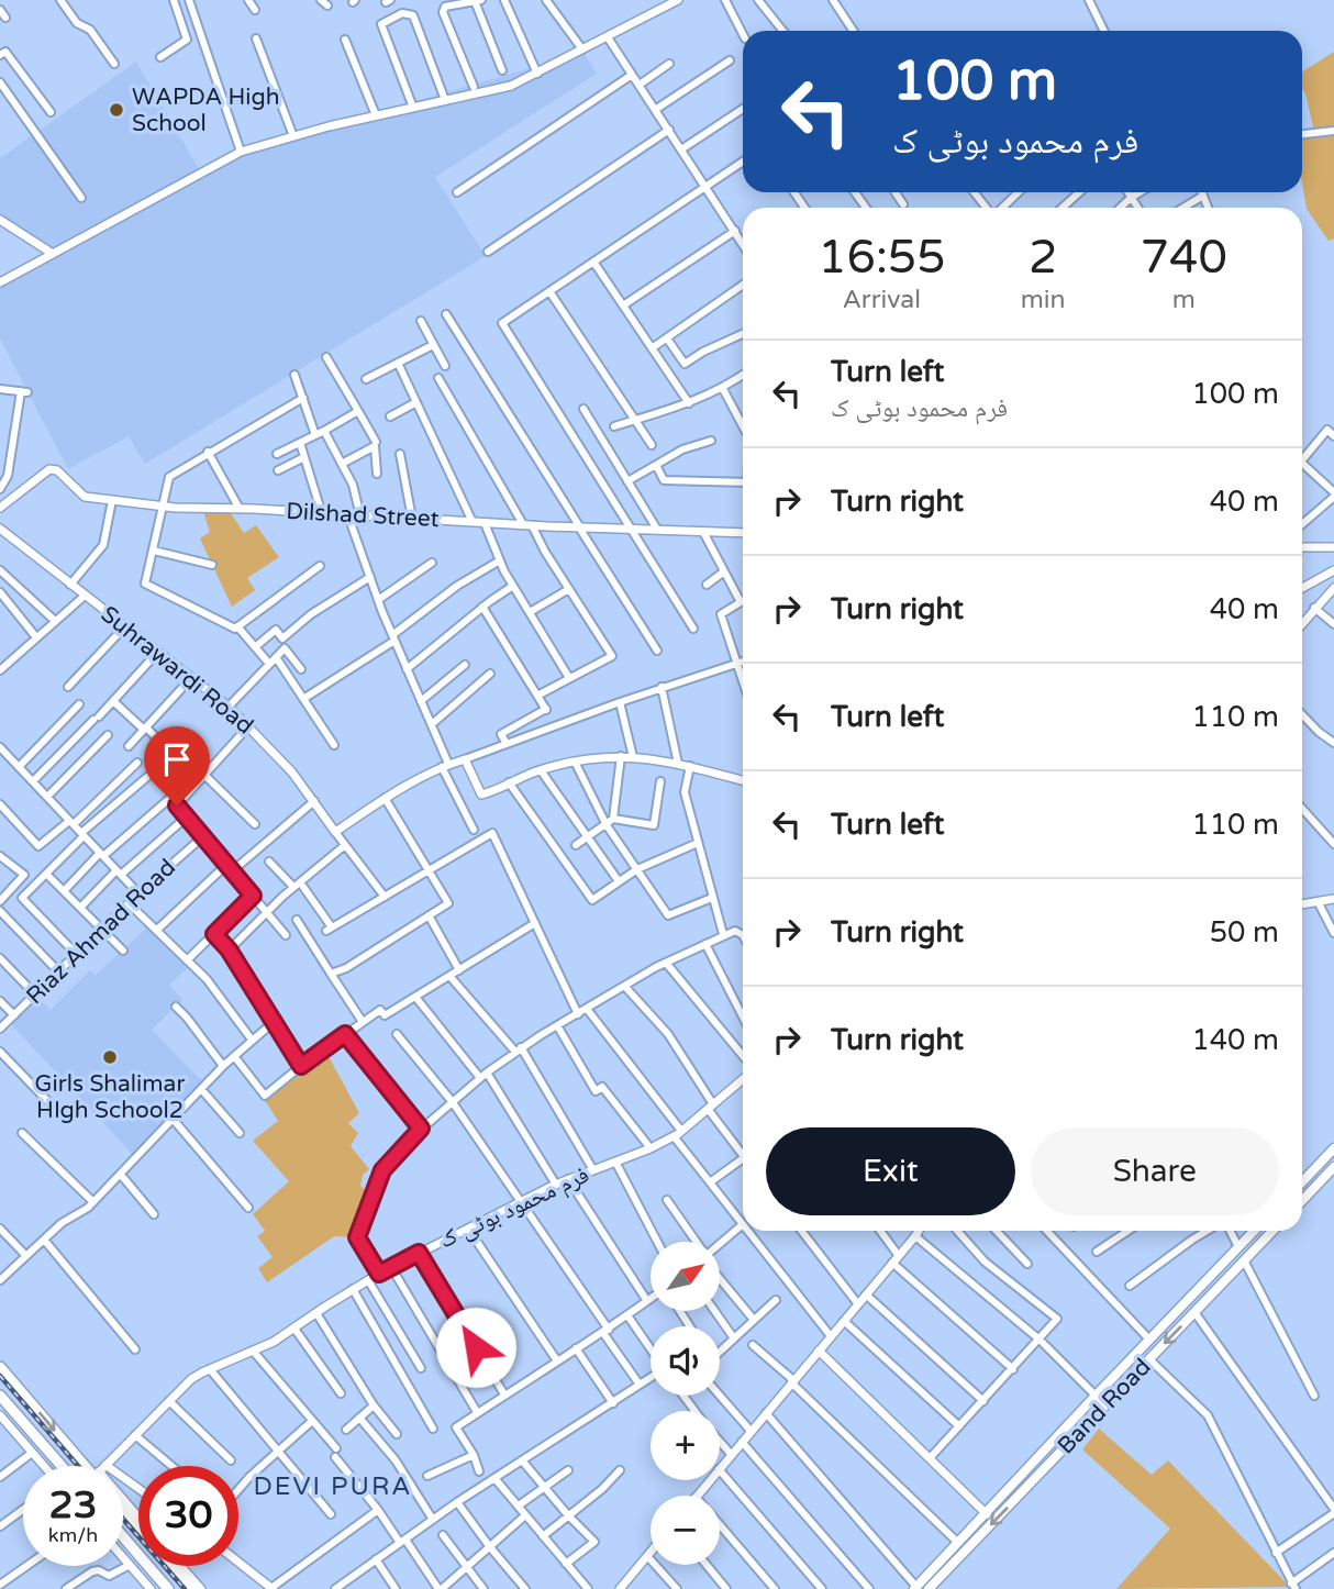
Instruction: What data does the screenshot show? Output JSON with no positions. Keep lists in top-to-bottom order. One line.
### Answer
{"streets":{"main road":["Band Road"],"street":["Dilshad Street","Suhrawardi Road","Riaz Ahmad Road","فرم محمود بوٹی ک"]},"districts":["DEVI PURA"],"places":["WAPDA High School","Girls Shalimar HIgh School2"],"north":"top right","page":{"turn":["100 m","فرم محمود بوٹی ک"],"eta":["16:55","Arrival","2","min","740","m"],"list":[{"name":"Turn left","note":"فرم محمود بوٹی ک","value":"100 m"},{"name":"Turn right","value":"40 m"},{"name":"Turn right","value":"40 m"},{"name":"Turn left","value":"110 m"},{"name":"Turn left","value":"110 m"},{"name":"Turn right","value":"50 m"},{"name":"Turn right","value":"140 m"}],"buttons":["Exit","Share"],"map_buttons":["+","−"],"speed":"23 km/h","limit":"30"}}
